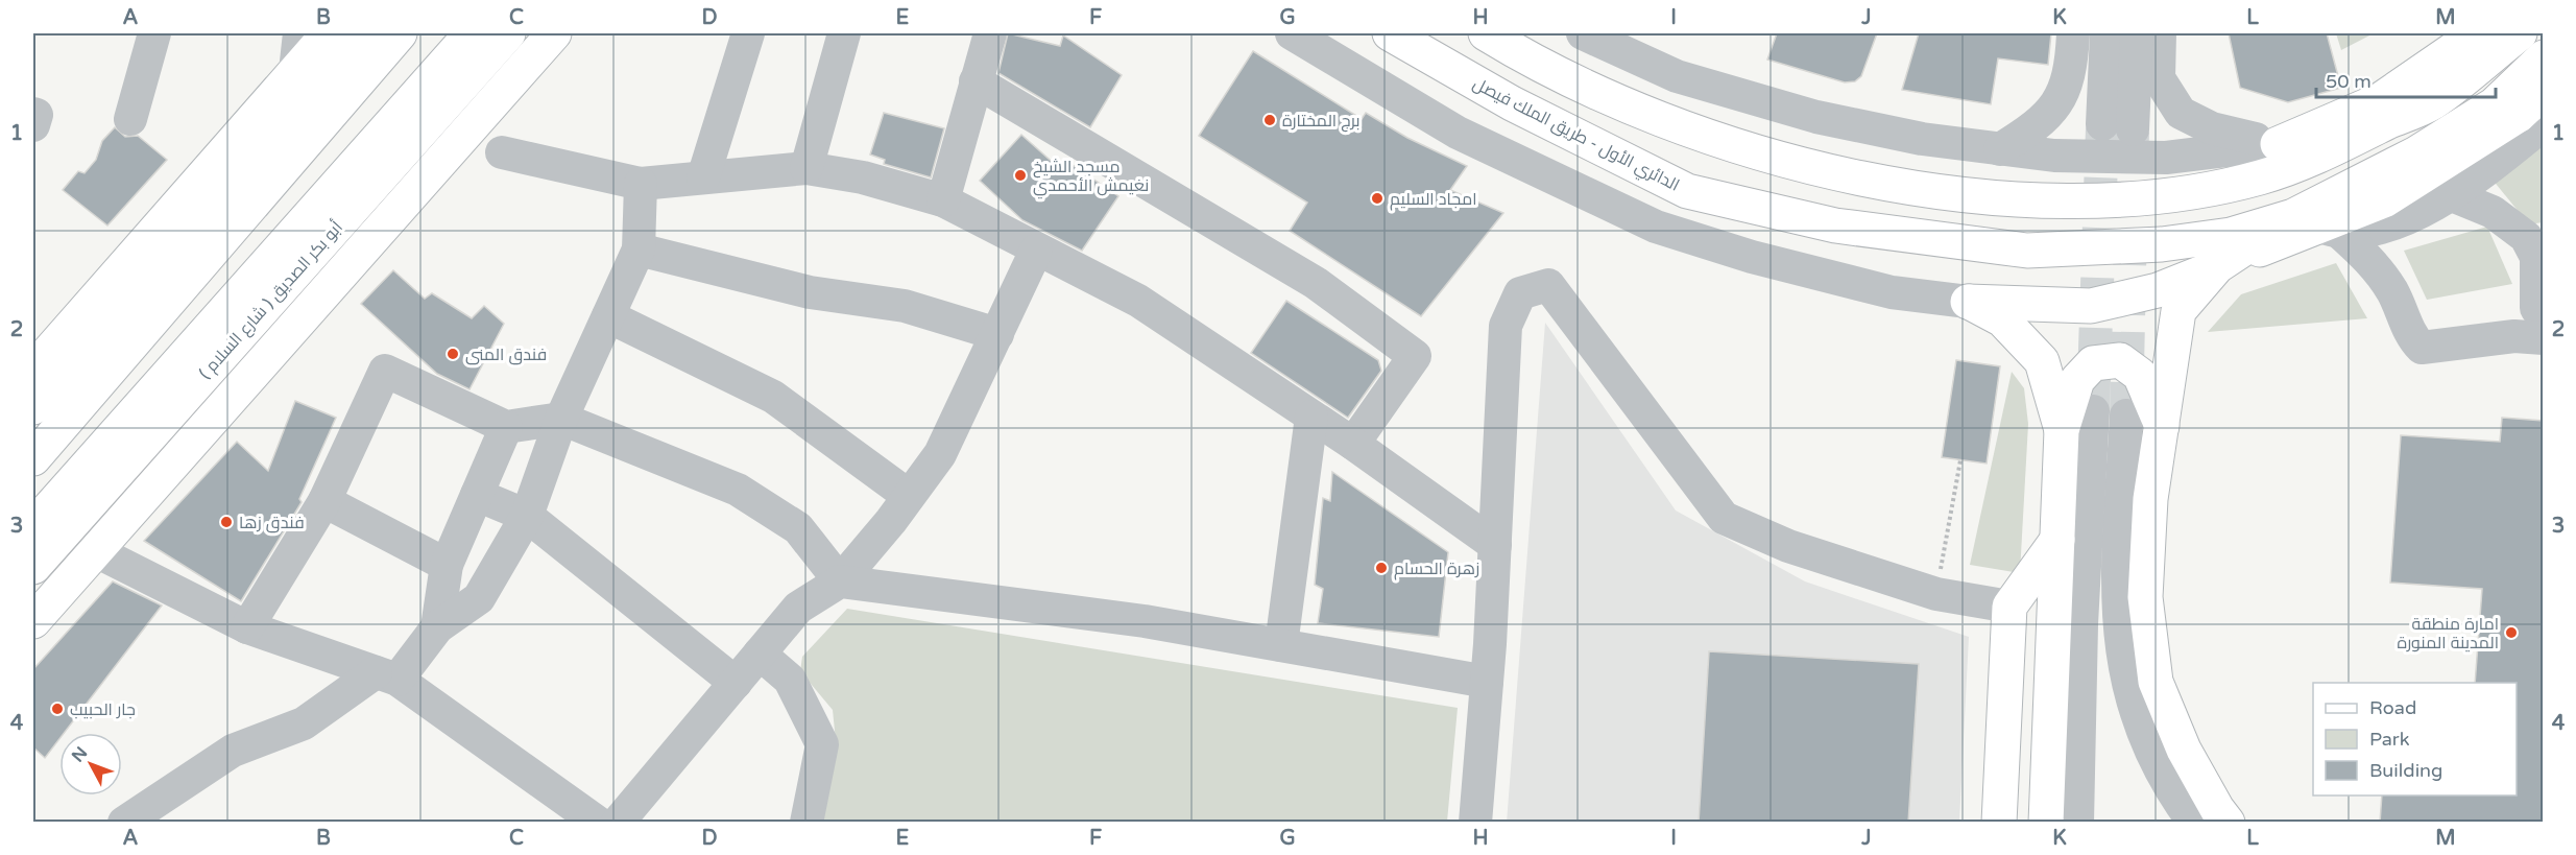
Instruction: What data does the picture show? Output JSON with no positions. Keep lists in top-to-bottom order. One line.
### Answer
{"streets":{"main road":["الدائري الأول - طريق الملك فيصل","( شارع السلام ) أبو بكر الصديق"]},"places":["برج المختارة","مسجد الشيخ نغيمش الأحمدي","امجاد السلیم","فندق المنى","فندق زها","زهرة الحسام","امارة منطقة المدينة المنورة","جار الحبيب"],"legend":["Road","Park","Building"],"scale_bar":"50 m","north":"top left","grid":{"columns":["A","B","C","D","E","F","G","H","I","J","K","L","M"],"rows":["1","2","3","4"]}}
